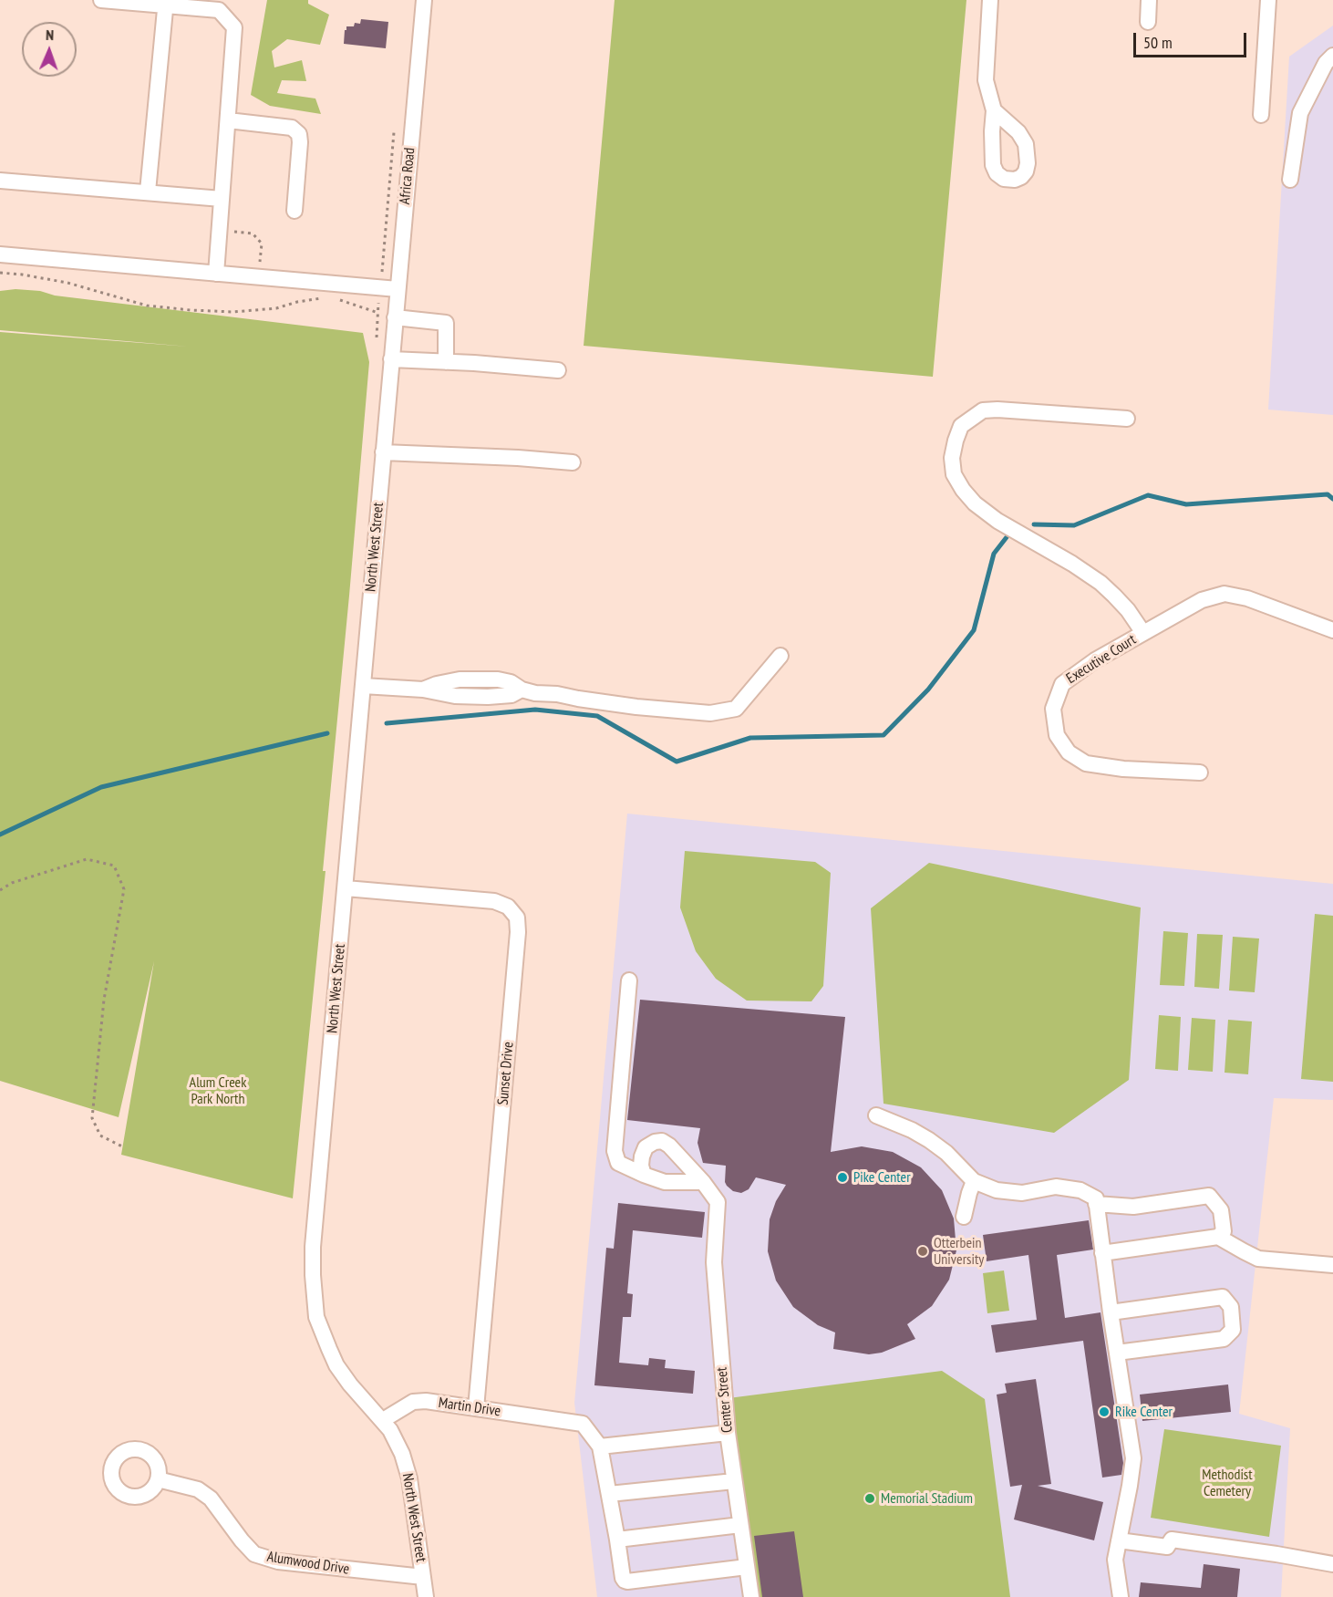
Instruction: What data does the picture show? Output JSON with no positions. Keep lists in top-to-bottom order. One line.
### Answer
{"streets":{"street":["Africa Road","North West Street","Executive Court","Sunset Drive","Center Street","Martin Drive","Alumwood Drive"]},"crossings":[["Africa Road","North West Street"],["North West Street","Sunset Drive"],["North West Street","Martin Drive"],["North West Street","Alumwood Drive"],["Sunset Drive","Martin Drive"]],"parks":["Alum Creek Park North","Methodist Cemetery"],"places":["Pike Center","Otterbein University","Rike Center","Memorial Stadium"],"scale_bar":"50 m","north":"top"}
